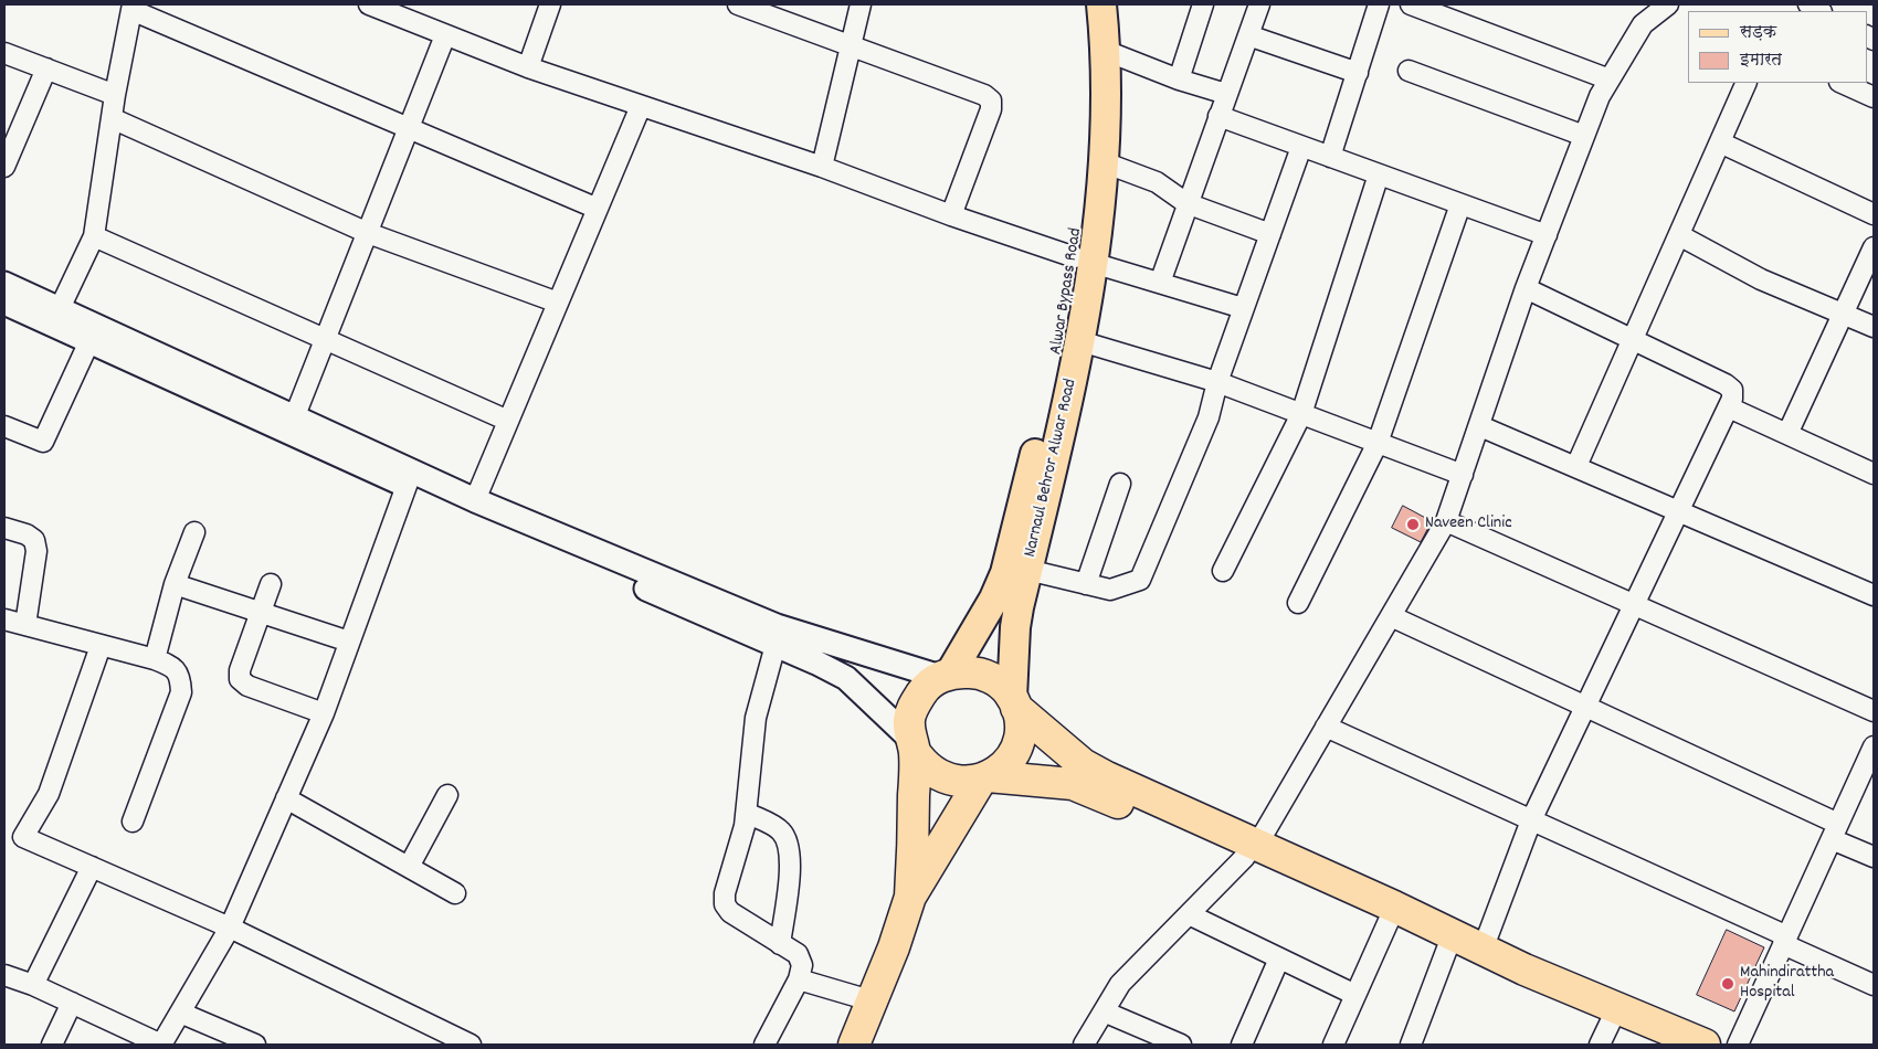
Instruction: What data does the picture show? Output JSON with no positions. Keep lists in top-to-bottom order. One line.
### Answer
{"streets":{"main road":["Alwar Bypass Road","Narnaul Behror Alwar Road"]},"crossings":[["Alwar Bypass Road","Narnaul Behror Alwar Road"]],"places":["Naveen Clinic","Mahindirattha Hospital"],"legend":["सड़क","इमारत"]}
